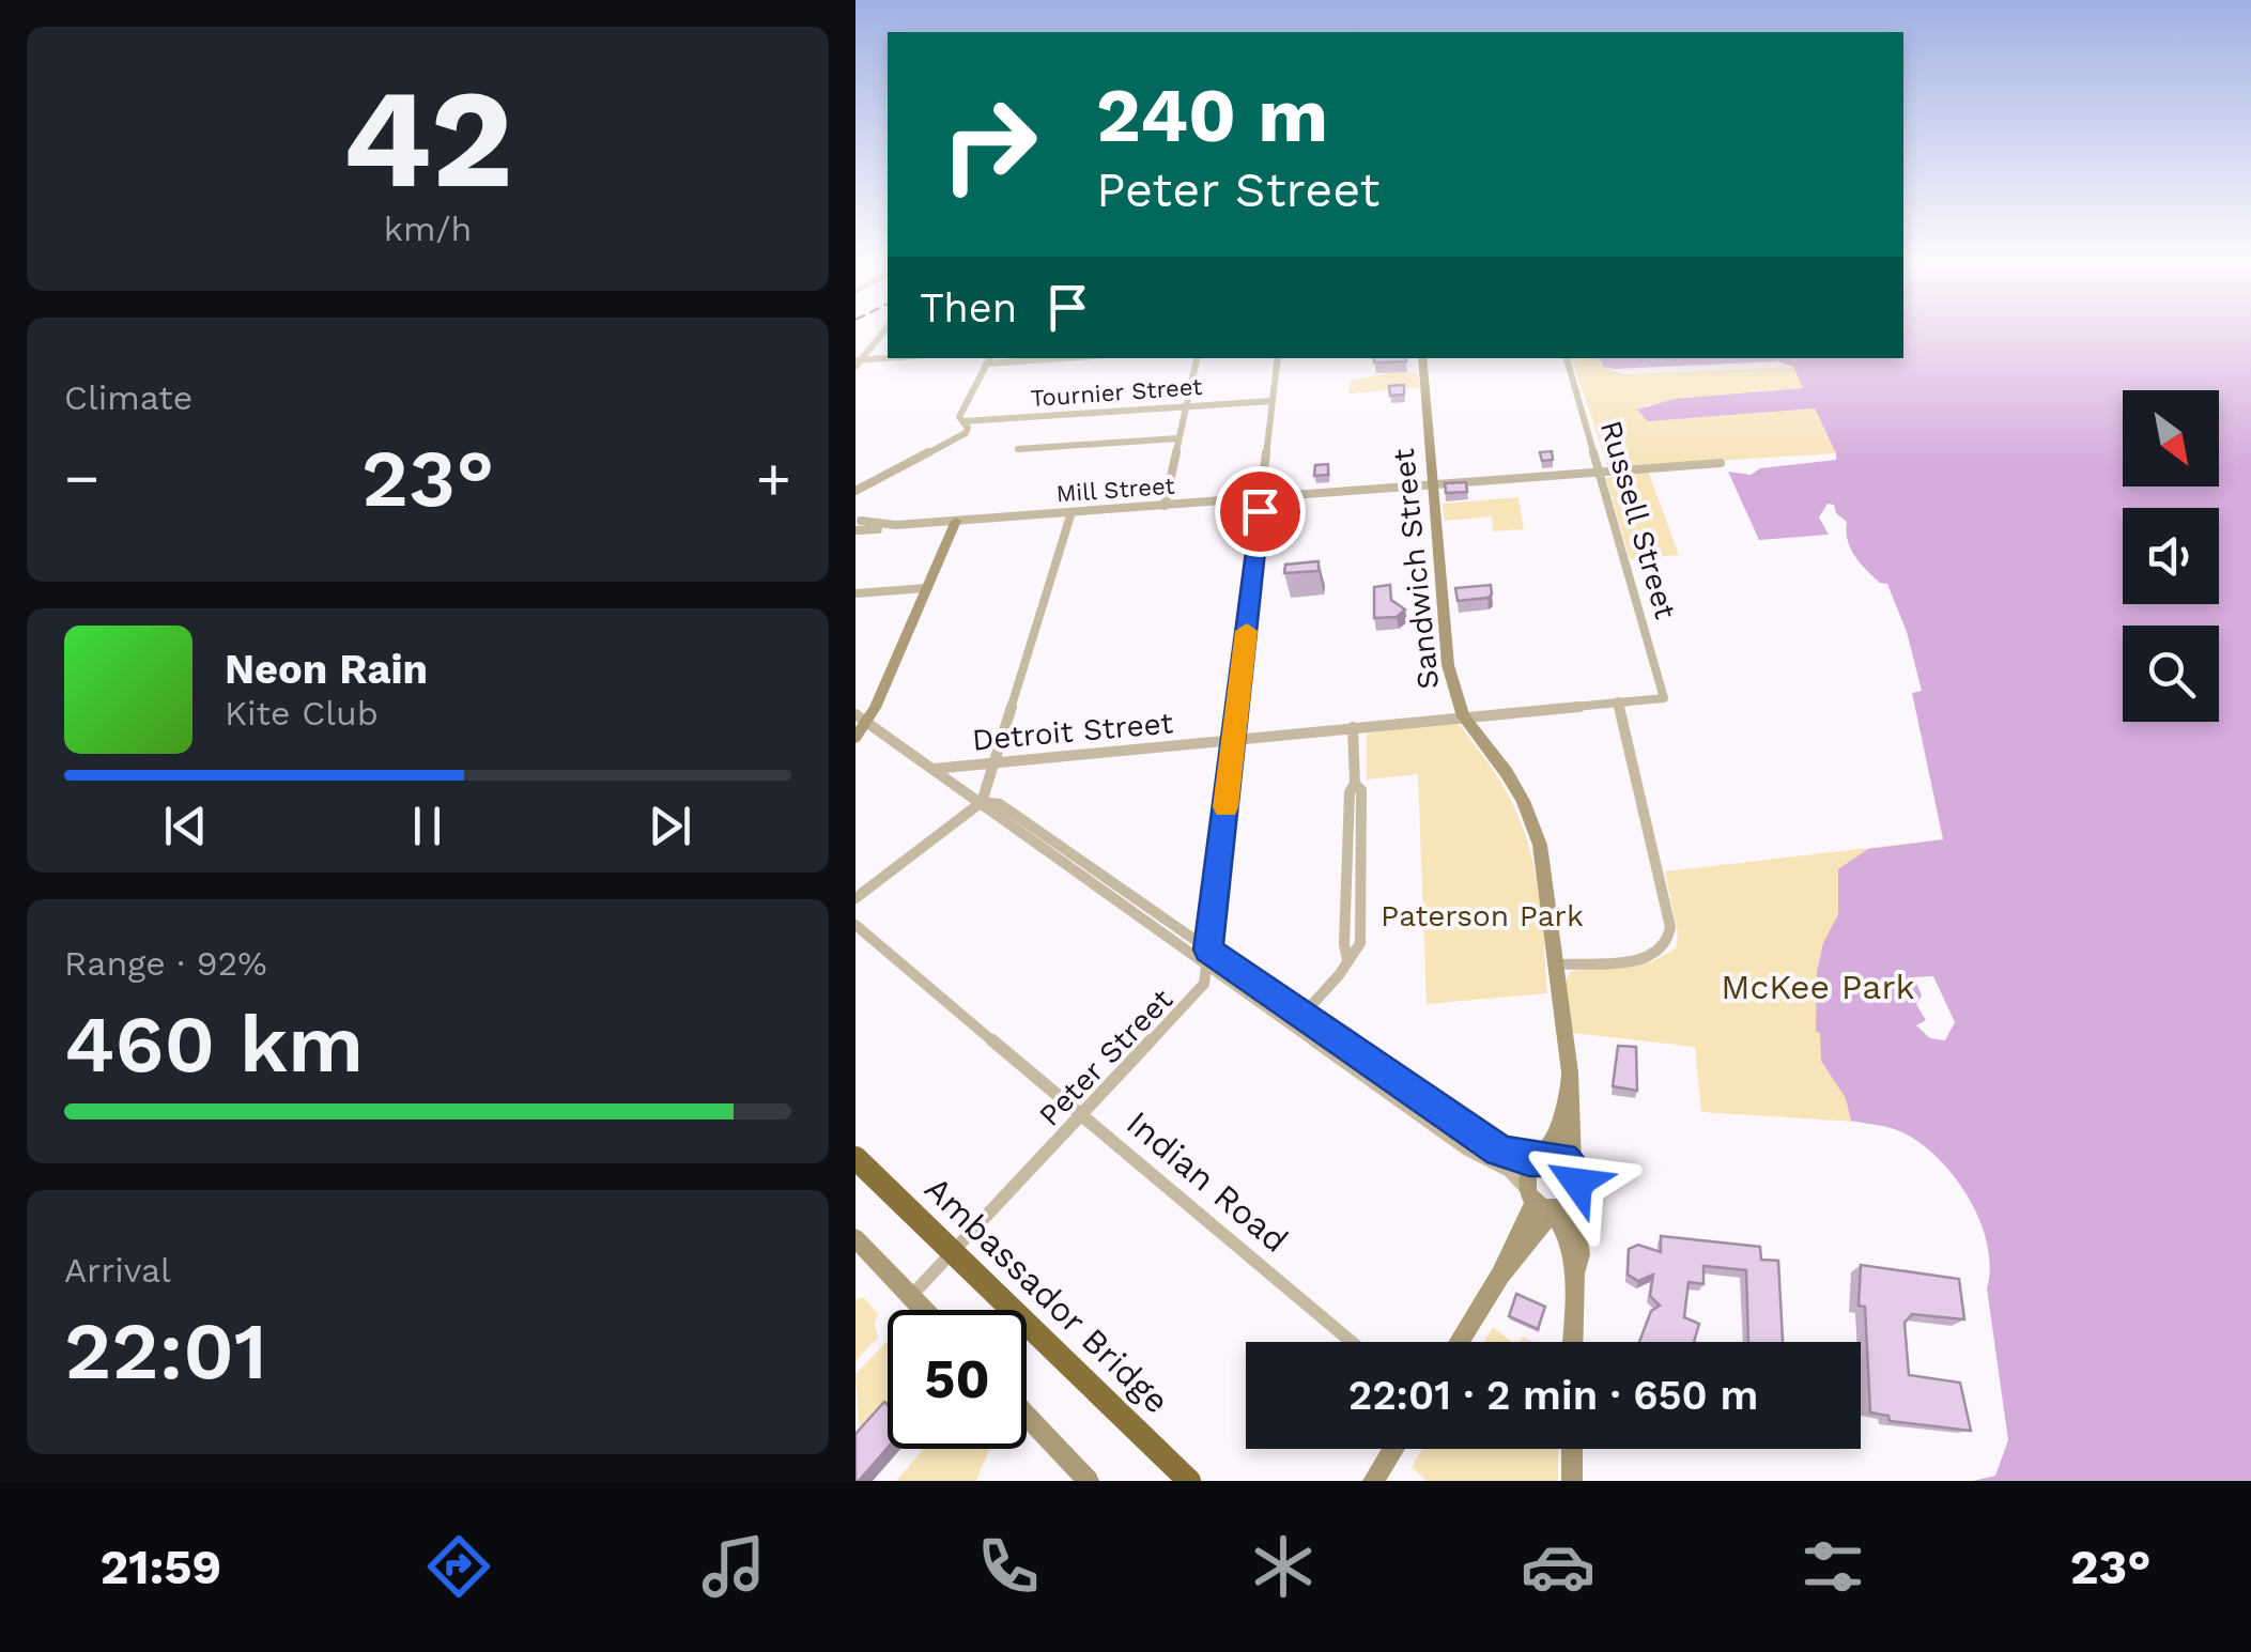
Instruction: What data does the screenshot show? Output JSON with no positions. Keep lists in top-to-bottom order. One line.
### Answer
{"streets":{"highway":["Ambassador Bridge"],"main road":["Sandwich Street"],"street":["Tournier Street","Mill Street","Russell Street","Detroit Street","Peter Street","Indian Road"]},"crossings":[["Tournier Street","Peter Street"],["Mill Street","Russell Street"],["Mill Street","Sandwich Street"],["Mill Street","Peter Street"],["Russell Street","Detroit Street"],["Sandwich Street","Detroit Street"],["Detroit Street","Peter Street"],["Peter Street","Indian Road"]],"parks":["Paterson Park","McKee Park"],"north":"bottom right","page":{"tile":[["42","km/h"],"Climate",["Range · 92%","460 km"],["Arrival","22:01"]],"turn":["240 m","Peter Street"],"then":"Then","heat":["−","23°","+"],"song":["Neon Rain","Kite Club"],"limit":"50","trip":"22:01 · 2 min · 650 m","tabs":["21:59","23°"]}}
